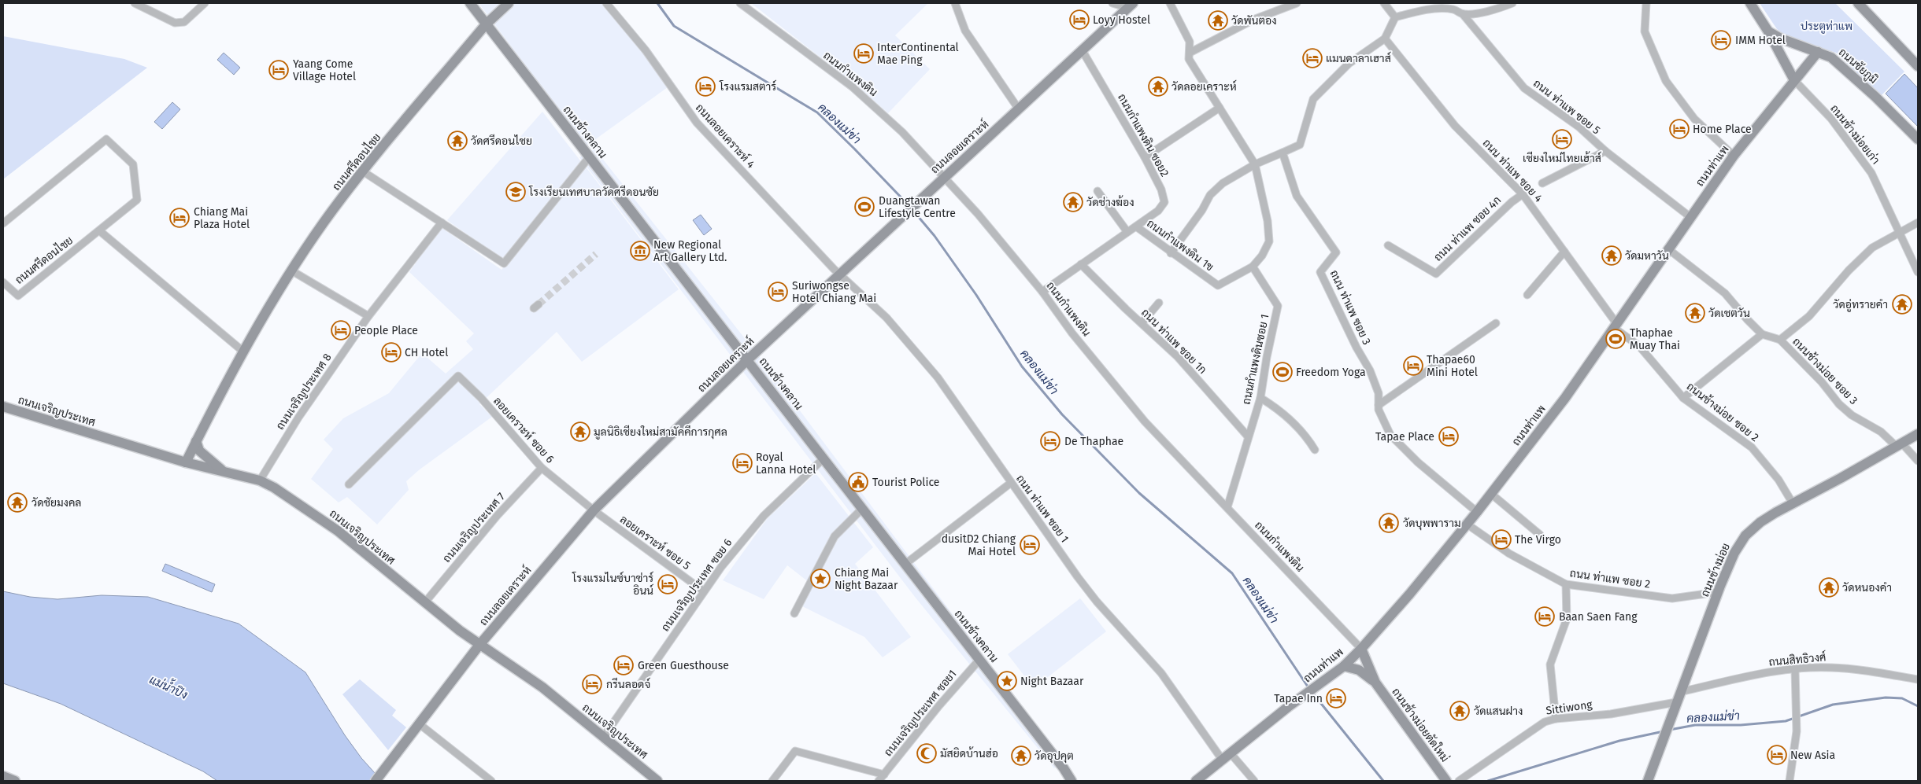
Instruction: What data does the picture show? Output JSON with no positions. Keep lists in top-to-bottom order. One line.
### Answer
{"streets":{"street":["ถนนชัยภูมิ","ถนนกำแพงดิน","ถนน ท่าแพ ซอย 5","ถนนช้างคลาน","ถนนช้างม่อยเก่า","ถนนกำแพงดิน ซอย2","ถนนลอยเคราะห์ 4","ถนนลอยเคราะห์","ถนนศรีดอนไชย","ถนนท่าแพ","ถนน ท่าแพ ซอย 4","ถนน ท่าแพ ซอย 4ก","ถนนกำแพงดิน 1ข","ถนน ท่าแพ ซอย 3","ถนน ท่าแพ ซอย 1ก","ถนนกำแพงดินซอย 1","ถนนช้างม่อย ซอย 3","ถนนเจริญประเทศ 8","ถนนเจริญประเทศ","ถนนช้างม่อย ซอย 2","ลอยเคราะห์ ซอย 6","ถนน ท่าแพ ซอย 1","ถนนเจริญประเทศ 7","ลอยเคราะห์ ซอย 5","ถนนช้างม่อย","ถนน ท่าแพ ซอย 2","ถนนเจริญประเทศ ซอย 6","ถนนสิทธิวงศ์","Sittiwong","ถนนเจริญประเทศ ซอย1","ถนนช้างม่อยตัดใหม่"]},"crossings":[["ถนนชัยภูมิ","ถนนท่าแพ"],["ถนนกำแพงดิน","ถนนกำแพงดิน ซอย2"],["ถนนกำแพงดิน","ถนนลอยเคราะห์"],["ถนนกำแพงดิน","ถนนท่าแพ"],["ถนนกำแพงดิน","ถนนกำแพงดินซอย 1"],["ถนนกำแพงดิน","ถนนช้างม่อยตัดใหม่"],["ถนน ท่าแพ ซอย 5","ถนนท่าแพ"],["ถนนช้างคลาน","ถนนลอยเคราะห์"],["ถนนช้างคลาน","ถนนศรีดอนไชย"],["ถนนช้างคลาน","ถนนเจริญประเทศ ซอย 6"],["ถนนช้างคลาน","ถนนเจริญประเทศ ซอย1"],["ถนนช้างม่อยเก่า","ถนนท่าแพ"],["ถนนกำแพงดิน ซอย2","ถนนลอยเคราะห์"],["ถนนกำแพงดิน ซอย2","ถนนกำแพงดิน 1ข"],["ถนนกำแพงดิน ซอย2","ถนน ท่าแพ ซอย 1ก"],["ถนนลอยเคราะห์ 4","ถนนลอยเคราะห์"],["ถนนลอยเคราะห์ 4","ถนน ท่าแพ ซอย 1"],["ถนนลอยเคราะห์","ถนนเจริญประเทศ"],["ถนนลอยเคราะห์","ลอยเคราะห์ ซอย 6"],["ถนนลอยเคราะห์","ถนน ท่าแพ ซอย 1"],["ถนนลอยเคราะห์","ลอยเคราะห์ ซอย 5"],["ถนนศรีดอนไชย","ถนนเจริญประเทศ"],["ถนนท่าแพ","ถนน ท่าแพ ซอย 4"],["ถนนท่าแพ","ถนน ท่าแพ ซอย 3"],["ถนนท่าแพ","ถนนช้างม่อย ซอย 3"],["ถนนท่าแพ","ถนนช้างม่อย ซอย 2"],["ถนนท่าแพ","ถนน ท่าแพ ซอย 1"],["ถนนท่าแพ","ถนน ท่าแพ ซอย 2"],["ถนนท่าแพ","ถนนช้างม่อยตัดใหม่"],["ถนน ท่าแพ ซอย 4","ถนน ท่าแพ ซอย 4ก"],["ถนน ท่าแพ ซอย 4","ถนนช้างม่อย ซอย 2"],["ถนนกำแพงดิน 1ข","ถนนกำแพงดินซอย 1"],["ถนน ท่าแพ ซอย 1ก","ถนนกำแพงดินซอย 1"],["ถนนช้างม่อย ซอย 3","ถนนช้างม่อย"],["ถนนเจริญประเทศ 8","ถนนเจริญประเทศ"],["ถนนเจริญประเทศ","ถนนเจริญประเทศ 7"],["ถนนเจริญประเทศ","ถนนเจริญประเทศ ซอย 6"],["ถนนช้างม่อย ซอย 2","ถนนช้างม่อย"],["ลอยเคราะห์ ซอย 6","ถนนเจริญประเทศ 7"],["ลอยเคราะห์ ซอย 6","ลอยเคราะห์ ซอย 5"],["ลอยเคราะห์ ซอย 5","ถนนเจริญประเทศ ซอย 6"],["ถนนช้างม่อย","ถนน ท่าแพ ซอย 2"],["ถนนช้างม่อย","ถนนสิทธิวงศ์"],["ถนนช้างม่อย","Sittiwong"]],"water":["คลองแม่ข่า","แม่น้ำปิง"],"parks":["ประตูท่าแพ"],"places":{"hotel":["Loyy Hostel","IMM Hotel","InterContinental Mae Ping","แมนดาลาเฮาส์","Yaang Come Village Hotel","โรงแรมสตาร์","Home Place","เชียงใหม่ไทยเฮ้าส์","Chiang Mai Plaza Hotel","Suriwongse Hotel Chiang Mai","People Place","CH Hotel","Thapae60 Mini Hotel","Tapae Place","De Thaphae","Royal Lanna Hotel","The Virgo","dusitD2 Chiang Mai Hotel","โรงแรมไนซ์บาซ่าร์ อินน์","Baan Saen Fang","Green Guesthouse","กรีนลอดจ์","Tapae Inn","New Asia"],"temple":["วัดพันตอง","วัดลอยเคราะห์","วัดศรีดอนไชย","วัดช่างฆ้อง","วัดมหาวัน","วัดอู่ทรายคำ","วัดเชตวัน","มูลนิธิเชียงใหม่สามัคคีการกุศล","วัดชัยมงคล","วัดบุพพาราม","วัดหนองคำ","วัดแสนฝาง","วัดอุปคุต"],"school or university":["โรงเรียนเทศบาลวัดศรีดอนชัย"],"sports":["Duangtawan Lifestyle Centre","Thaphae Muay Thai","Freedom Yoga"],"museum":["New Regional Art Gallery Ltd."],"public building":["Tourist Police"],"place":["Chiang Mai Night Bazaar","Night Bazaar"],"mosque":["มัสยิดบ้านฮ่อ"]}}
